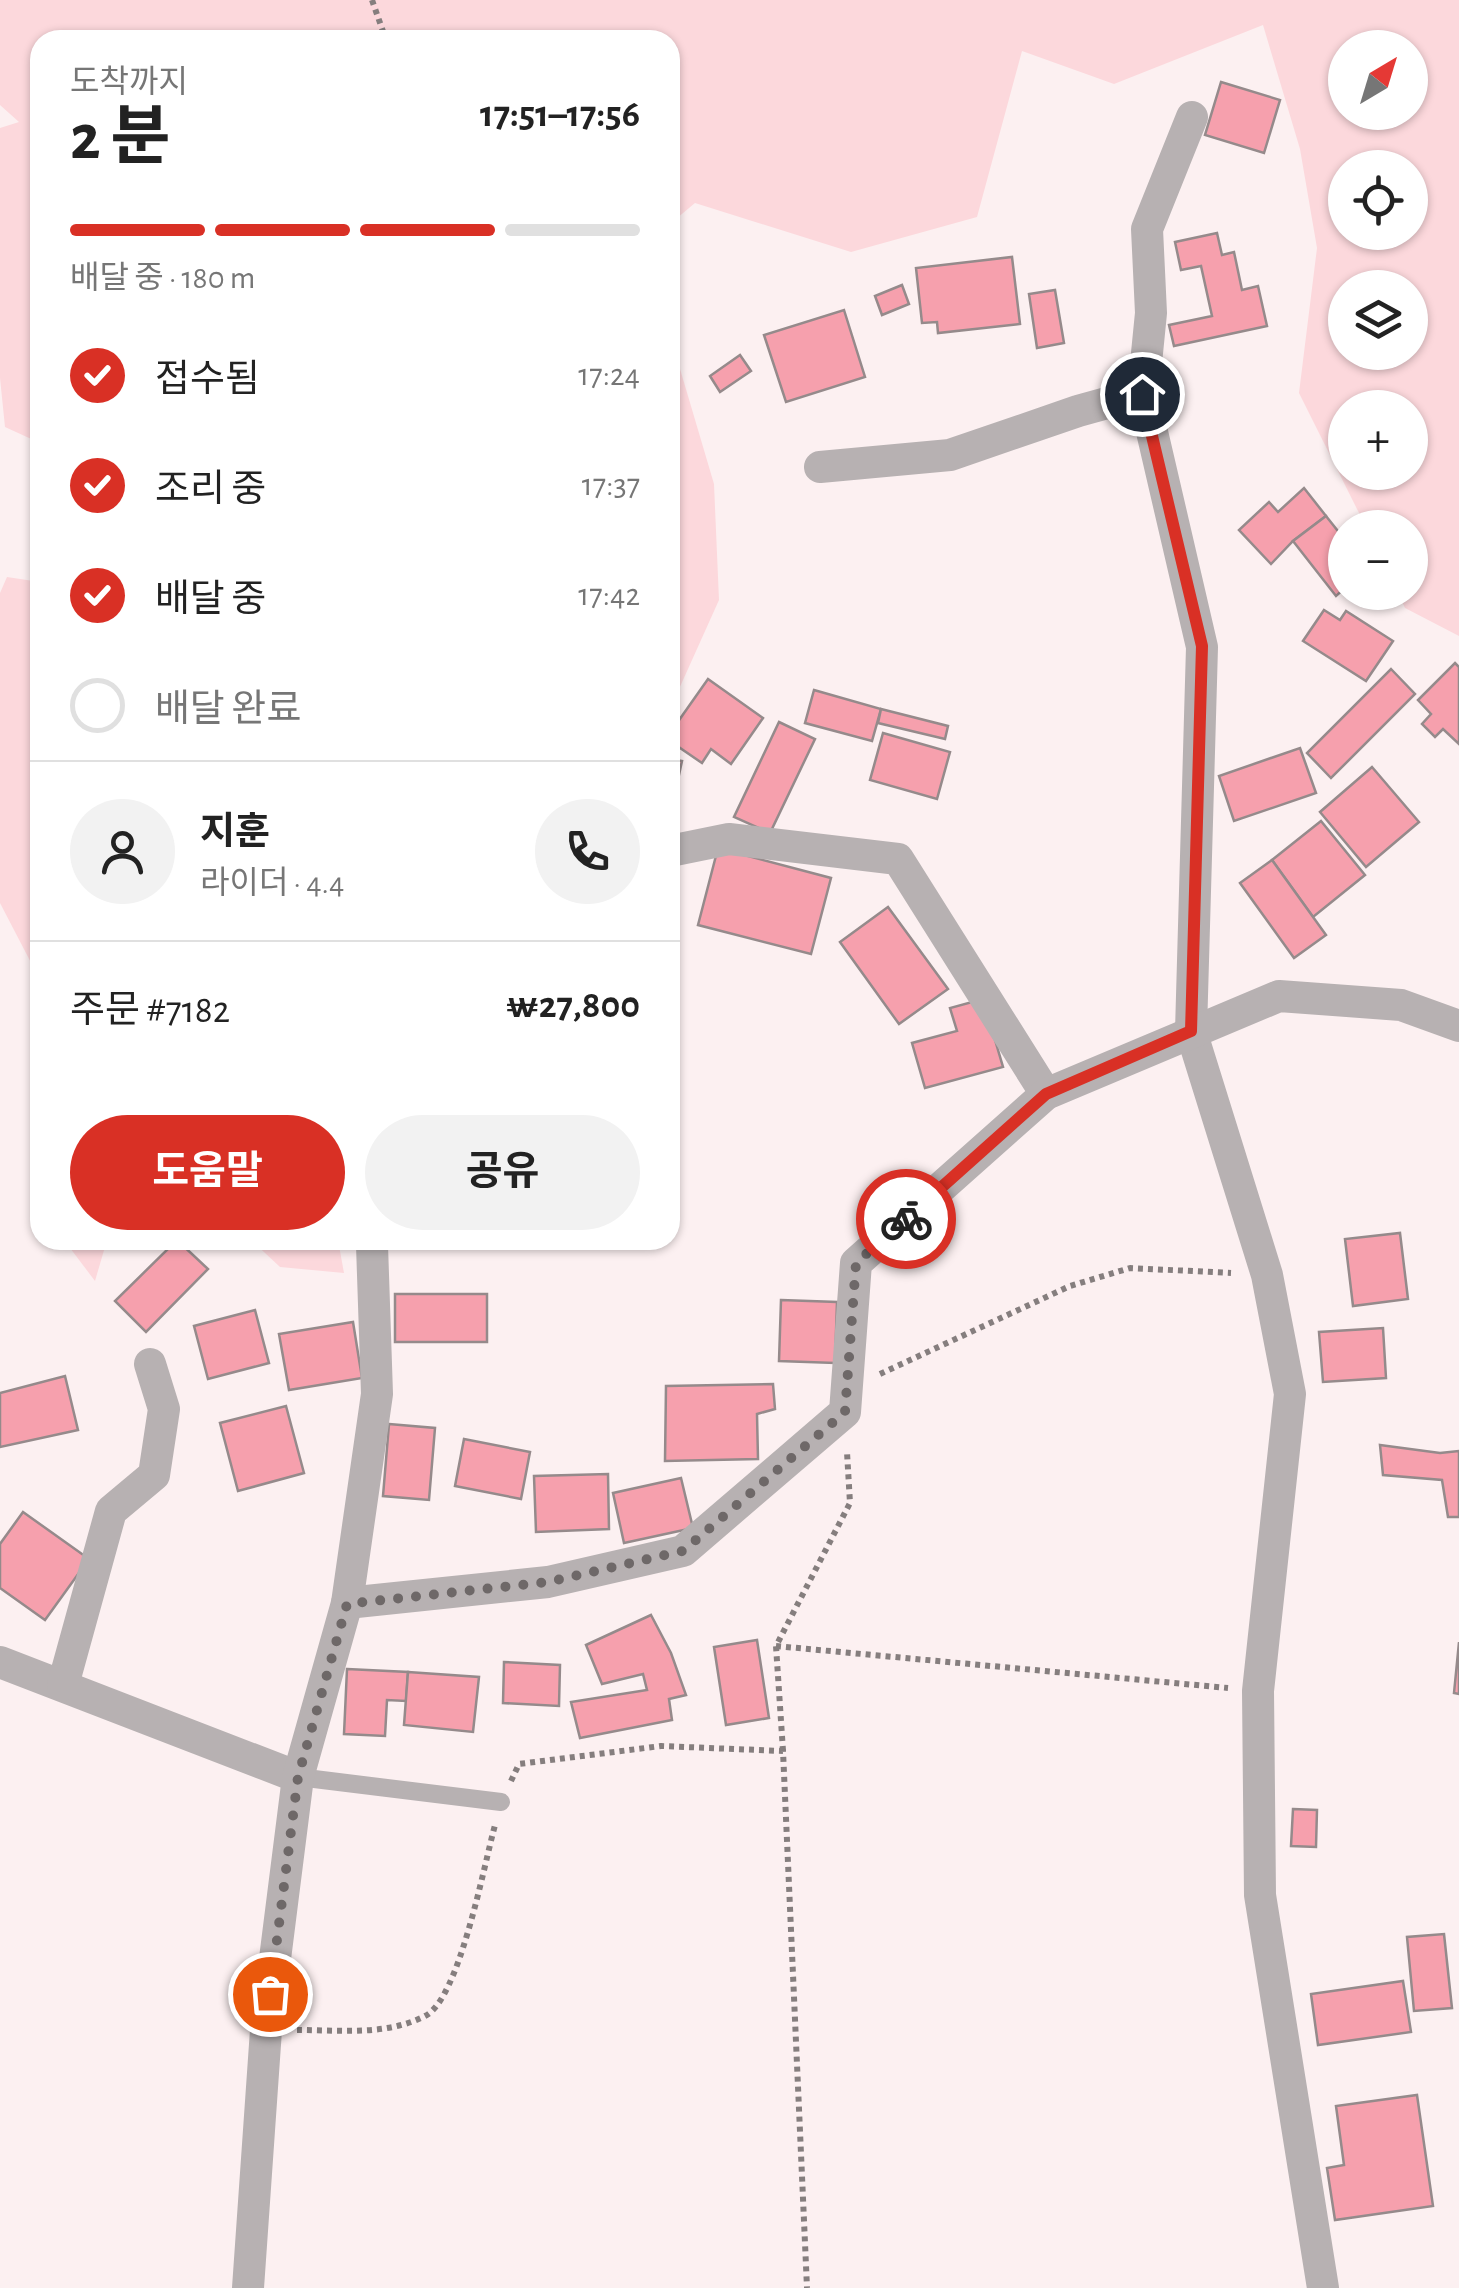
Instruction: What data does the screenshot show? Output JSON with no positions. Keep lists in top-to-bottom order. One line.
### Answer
{"north":"top right","page":{"map_buttons":["+","−"],"heading":["2 분","도착까지","17:51–17:56"],"panel":["지훈","라이더 · 4.4","주문 #7182","₩27,800"],"bar":"배달 중 · 180 m","list":[["접수됨","17:24"],["조리 중","17:37"],["배달 중","17:42"],"배달 완료"],"buttons":["도움말","공유"]}}
